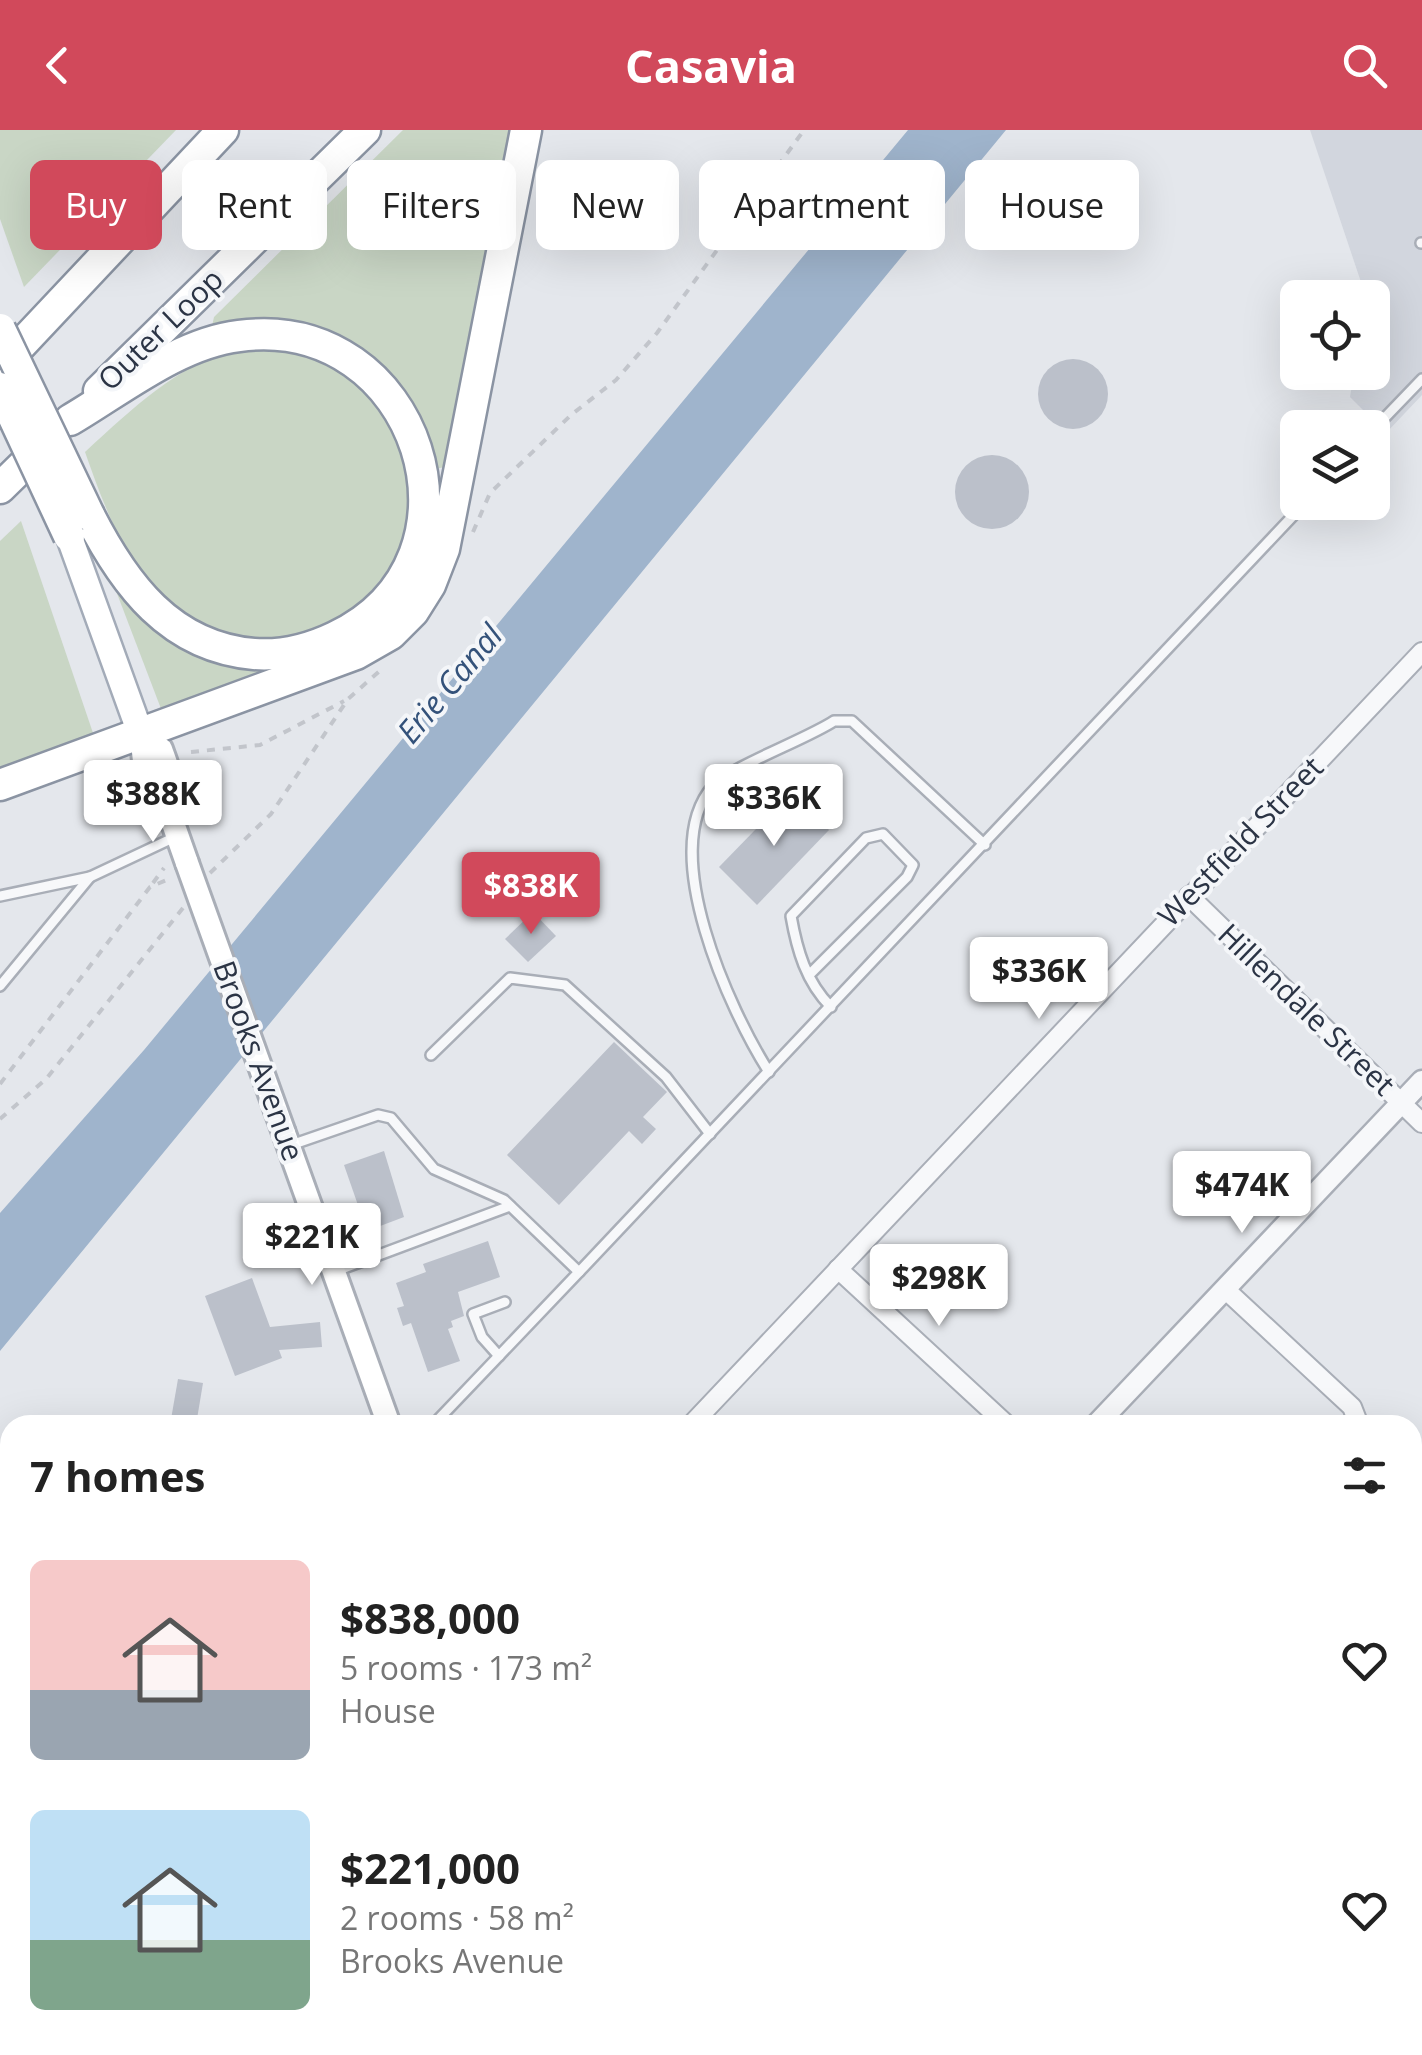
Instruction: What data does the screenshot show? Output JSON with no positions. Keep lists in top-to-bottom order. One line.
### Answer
{"streets":{"highway":["Outer Loop"],"main road":["Brooks Avenue"],"street":["Westfield Street","Hillendale Street"]},"crossings":[["Westfield Street","Hillendale Street"]],"water":["Erie Canal"],"page":{"header":"Casavia","chip":["Buy","Rent","Filters","New","Apartment","House"],"price":["$388K","$336K","$838K","$336K","$474K","$221K","$298K"],"heading":"7 homes","list":[{"name":"$838,000","note":"5 rooms · 173 m² · House"},{"name":"$221,000","note":"2 rooms · 58 m² · Brooks Avenue"}]}}
